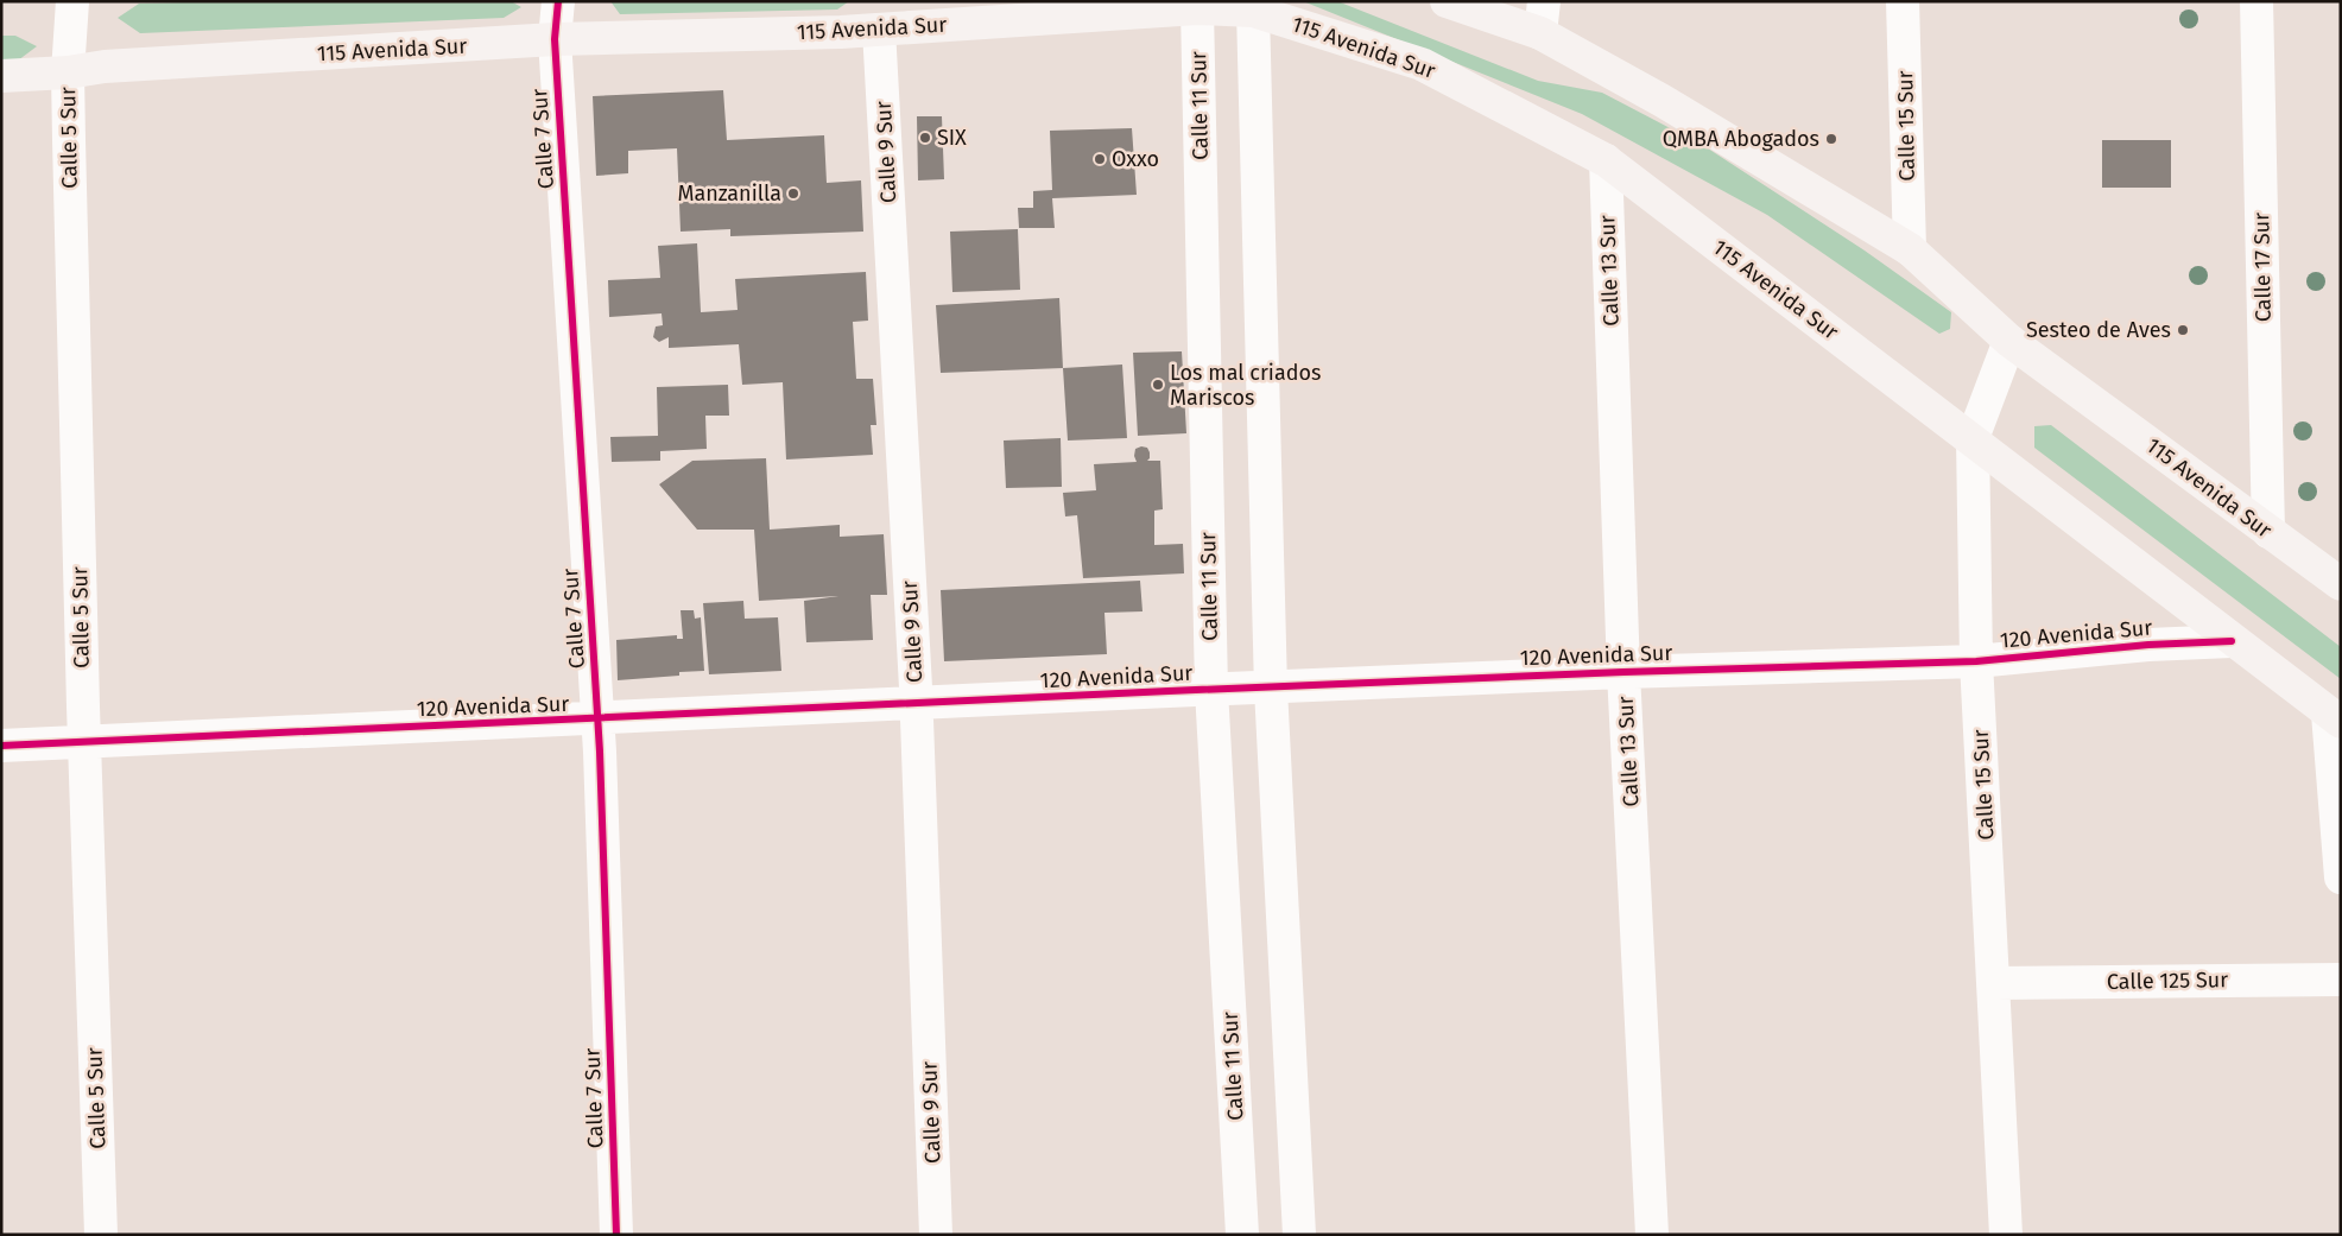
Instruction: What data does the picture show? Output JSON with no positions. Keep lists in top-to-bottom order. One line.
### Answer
{"streets":{"main road":["115 Avenida Sur"],"street":["Calle 11 Sur","Calle 15 Sur","Calle 5 Sur","Calle 7 Sur","Calle 9 Sur","Calle 17 Sur","Calle 13 Sur","120 Avenida Sur","Calle 125 Sur"]},"crossings":[["115 Avenida Sur","Calle 11 Sur"],["115 Avenida Sur","Calle 15 Sur"],["115 Avenida Sur","Calle 5 Sur"],["115 Avenida Sur","Calle 7 Sur"],["115 Avenida Sur","Calle 9 Sur"],["115 Avenida Sur","Calle 17 Sur"],["115 Avenida Sur","Calle 13 Sur"],["115 Avenida Sur","120 Avenida Sur"],["Calle 11 Sur","120 Avenida Sur"],["Calle 15 Sur","120 Avenida Sur"],["Calle 15 Sur","Calle 125 Sur"],["Calle 5 Sur","120 Avenida Sur"],["Calle 7 Sur","120 Avenida Sur"],["Calle 9 Sur","120 Avenida Sur"],["Calle 13 Sur","120 Avenida Sur"]],"places":["SIX","QMBA Abogados","Oxxo","Manzanilla","Sesteo de Aves","Los mal criados Mariscos"]}
